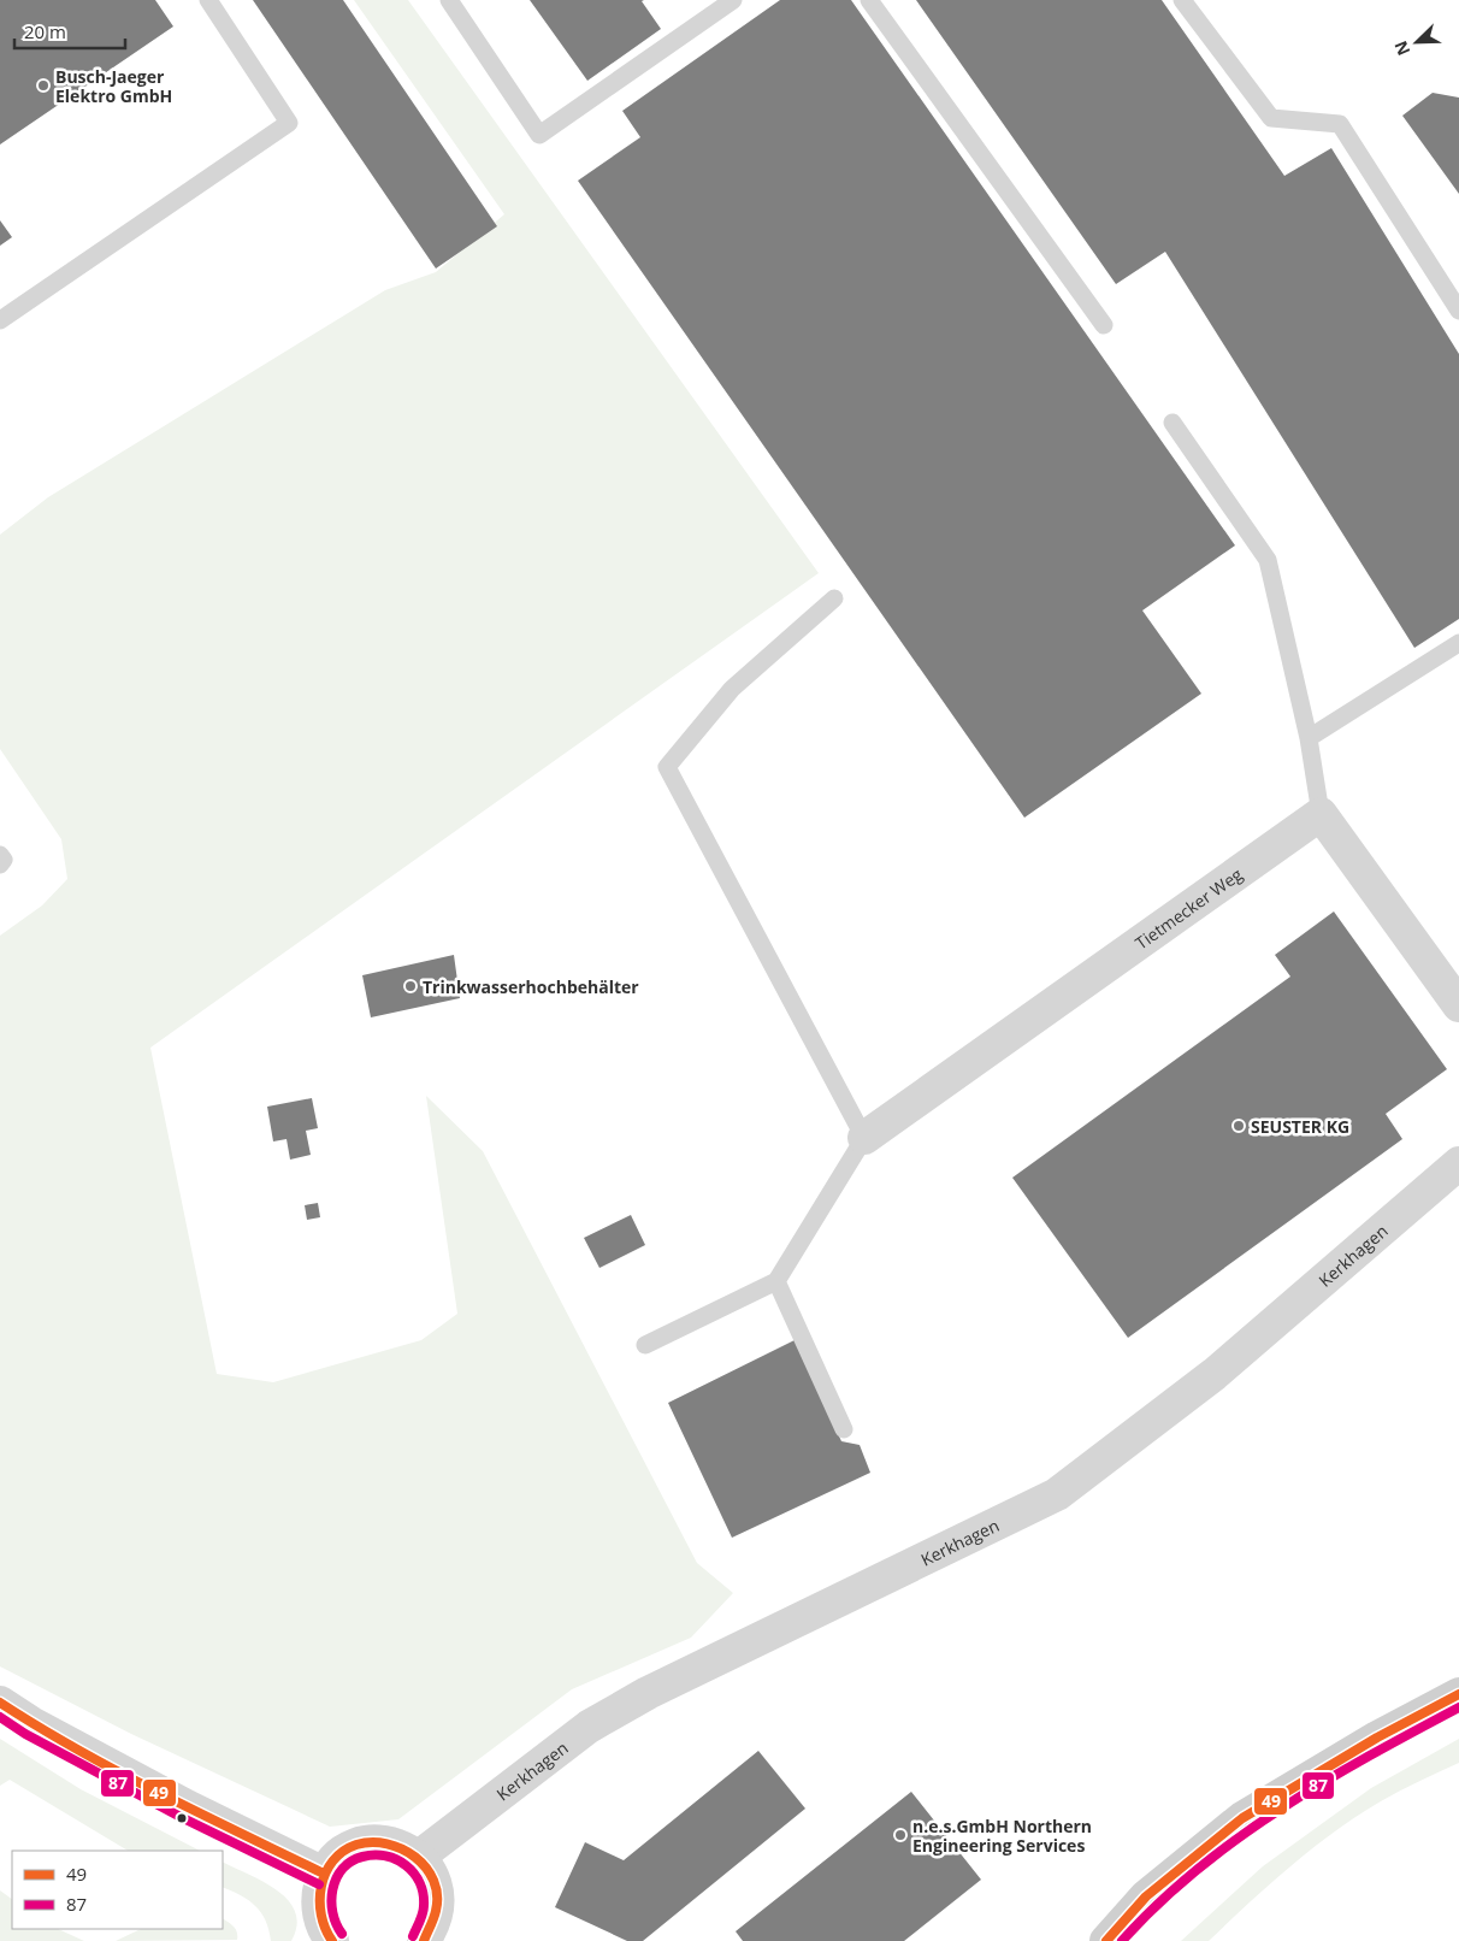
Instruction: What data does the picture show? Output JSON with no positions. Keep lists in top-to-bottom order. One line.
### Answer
{"streets":{"street":["Tietmecker Weg","Kerkhagen"]},"places":["Busch-Jaeger Elektro GmbH","Trinkwasserhochbehälter","SEUSTER KG","n.e.s.GmbH Northern Engineering Services"],"lines":["transit line 49","transit line 87"],"legend":["49","87"],"scale_bar":"20 m","north":"bottom left"}
